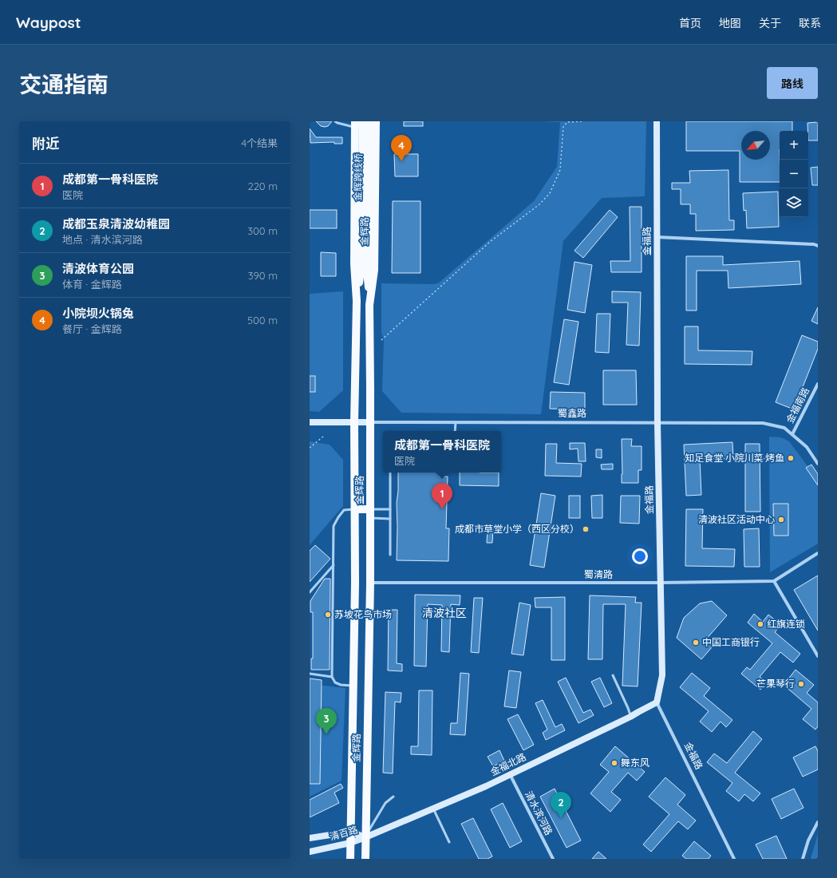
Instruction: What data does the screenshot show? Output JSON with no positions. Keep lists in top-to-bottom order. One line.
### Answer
{"streets":{"main road":["金辉跨线桥","金辉路"],"street":["金福路","金福南路","蜀鑫路","蜀清路","金福北路","清水滨河路","清百路"]},"crossings":[["金辉跨线桥","金辉路"],["金辉路","蜀鑫路"],["金辉路","蜀清路"],["金辉路","金福北路"],["金辉路","清百路"],["金福路","蜀鑫路"],["金福路","蜀清路"],["金福路","金福北路"],["金福南路","蜀鑫路"],["金福北路","清水滨河路"],["金福北路","清百路"]],"districts":["清波社区"],"places":["知足食堂·小院川菜·烤鱼","清波社区活动中心","成都市草堂小学（西区分校）","苏坡花鸟市场","红旗连锁","中国工商银行","芒果琴行","舞东风"],"north":"bottom left","page":{"header":"Waypost","nav":["首页","地图","关于","联系"],"title":"交通指南","buttons":"路线","heading":["附近","4个结果"],"map_buttons":["+","−"],"pins":["4","1","3","2"],"list":[{"mark":"1","name":"成都第一骨科医院","note":"医院","value":"220 m"},{"mark":"2","name":"成都玉泉清波幼稚园","note":"地点 · 清水滨河路","value":"300 m"},{"mark":"3","name":"清波体育公园","note":"体育 · 金辉路","value":"390 m"},{"mark":"4","name":"小院坝火锅兔","note":"餐厅 · 金辉路","value":"500 m"}],"popup":["成都第一骨科医院","医院"]}}
